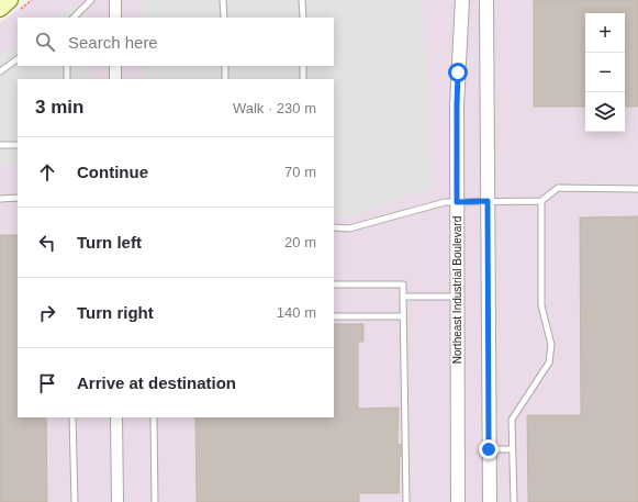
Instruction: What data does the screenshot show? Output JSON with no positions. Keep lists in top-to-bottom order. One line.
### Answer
{"streets":{"street":["Northeast Industrial Boulevard"]},"page":{"map_buttons":["+","−"],"search":"Search here","heading":["3 min","Walk · 230 m"],"list":[["Continue","70 m"],["Turn left","20 m"],["Turn right","140 m"],"Arrive at destination"]}}
